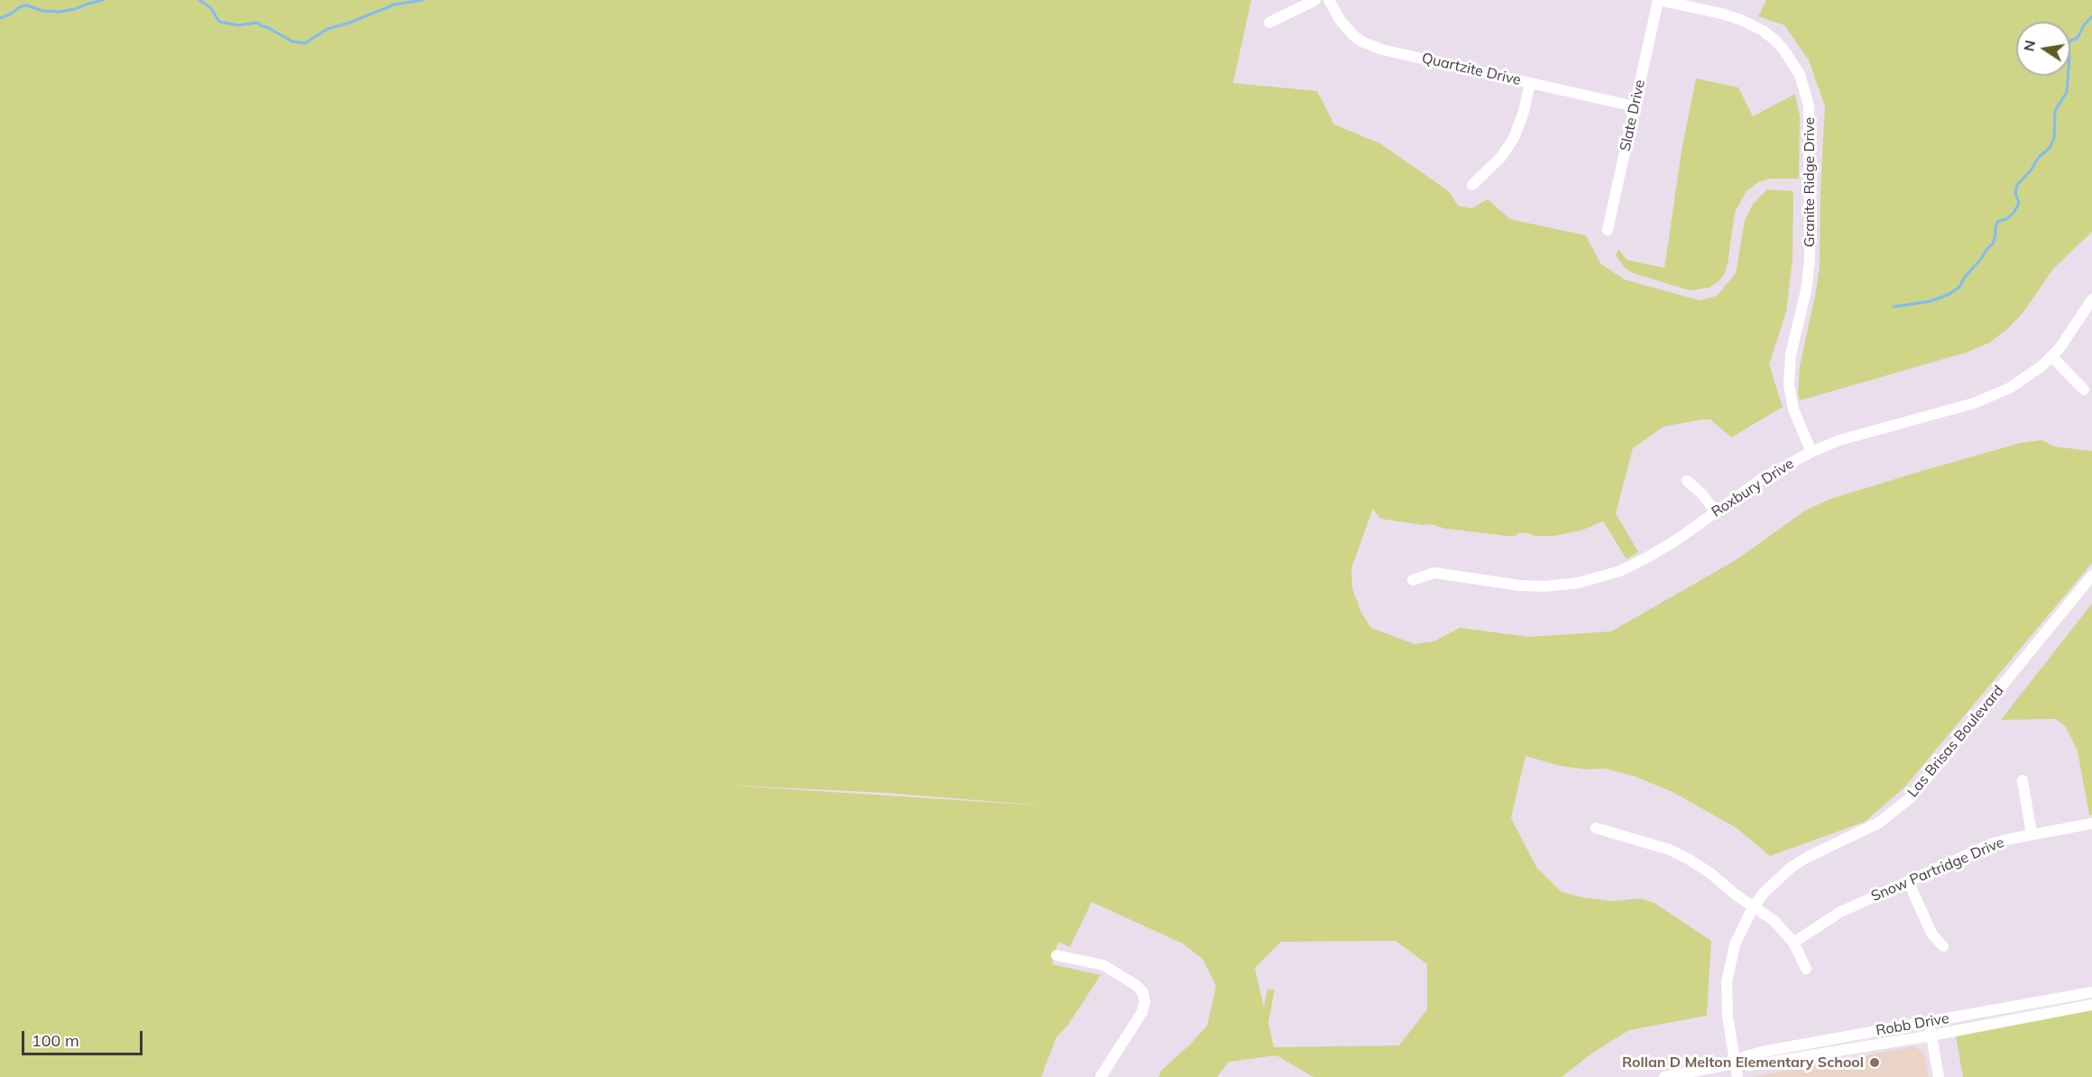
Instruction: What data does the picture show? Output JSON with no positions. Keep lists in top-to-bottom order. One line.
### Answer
{"streets":{"street":["Quartzite Drive","Slate Drive","Granite Ridge Drive","Roxbury Drive","Las Brisas Boulevard","Snow Partridge Drive","Robb Drive"]},"crossings":[["Quartzite Drive","Slate Drive"],["Slate Drive","Granite Ridge Drive"],["Granite Ridge Drive","Roxbury Drive"],["Las Brisas Boulevard","Robb Drive"]],"places":["Rollan D Melton Elementary School"],"scale_bar":"100 m","north":"left"}
